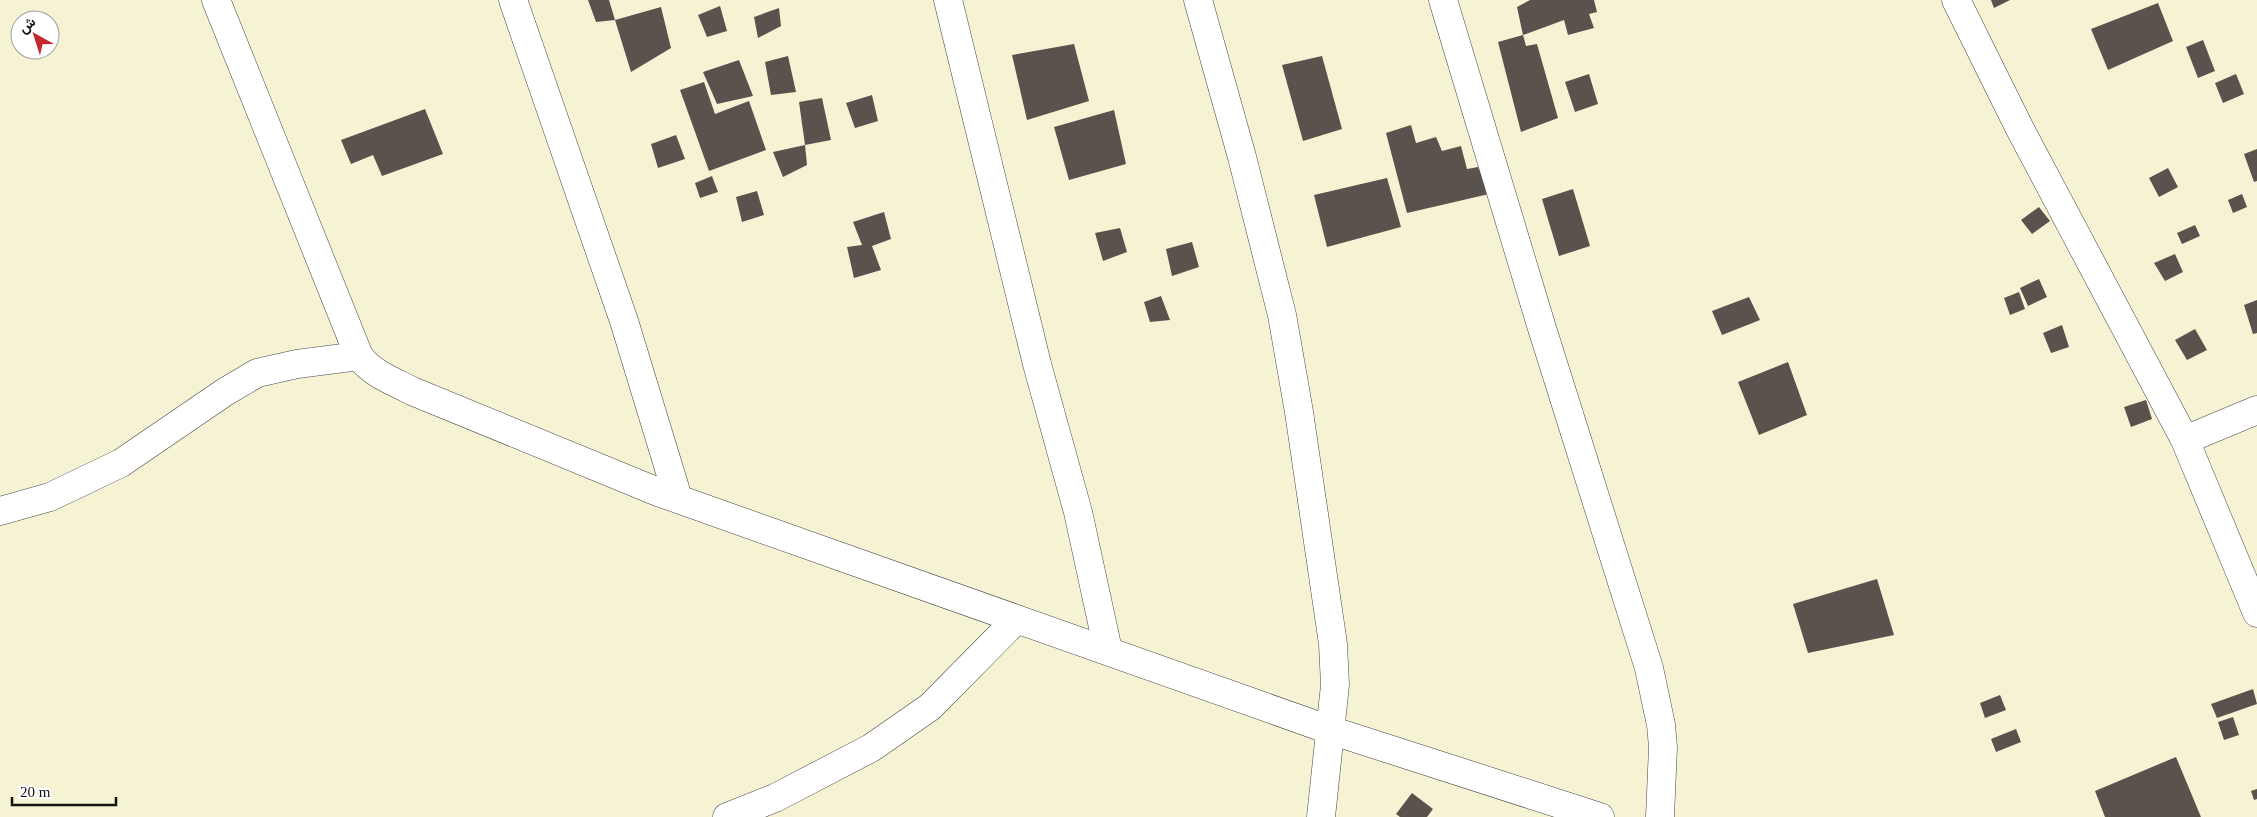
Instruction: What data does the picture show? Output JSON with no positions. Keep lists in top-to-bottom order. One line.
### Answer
{"scale_bar":"20 m","north":"top left"}
